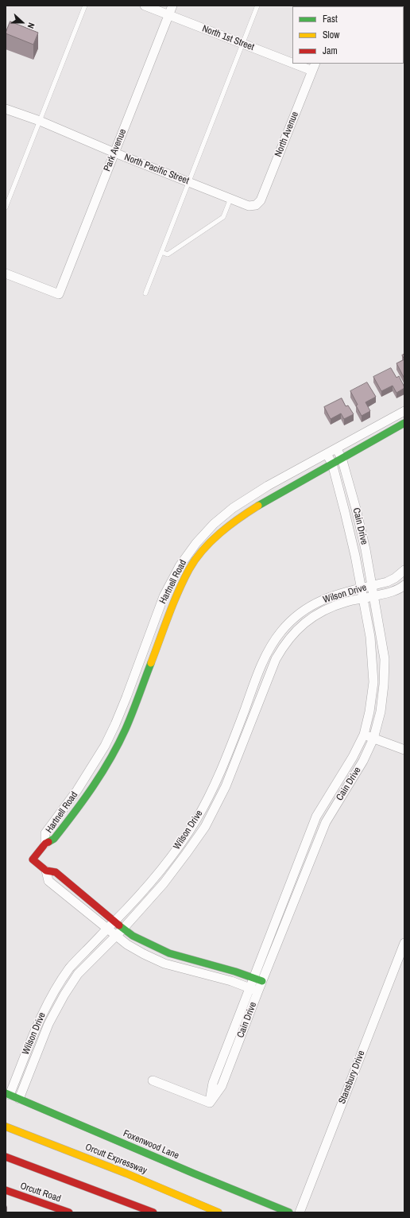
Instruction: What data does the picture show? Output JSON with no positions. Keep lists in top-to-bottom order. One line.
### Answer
{"streets":{"main road":["Hartnell Road","Foxenwood Lane","Orcutt Expressway","Orcutt Road"],"street":["North 1st Street","North Avenue","Park Avenue","North Pacific Street","Cain Drive","Wilson Drive","Stansbury Drive"]},"crossings":[["North 1st Street","North Avenue"],["North 1st Street","Park Avenue"],["North Avenue","North Pacific Street"],["Park Avenue","North Pacific Street"],["Cain Drive","Hartnell Road"],["Cain Drive","Wilson Drive"],["Hartnell Road","Wilson Drive"],["Wilson Drive","Foxenwood Lane"]],"legend":["Fast","Slow","Jam"],"north":"right"}
